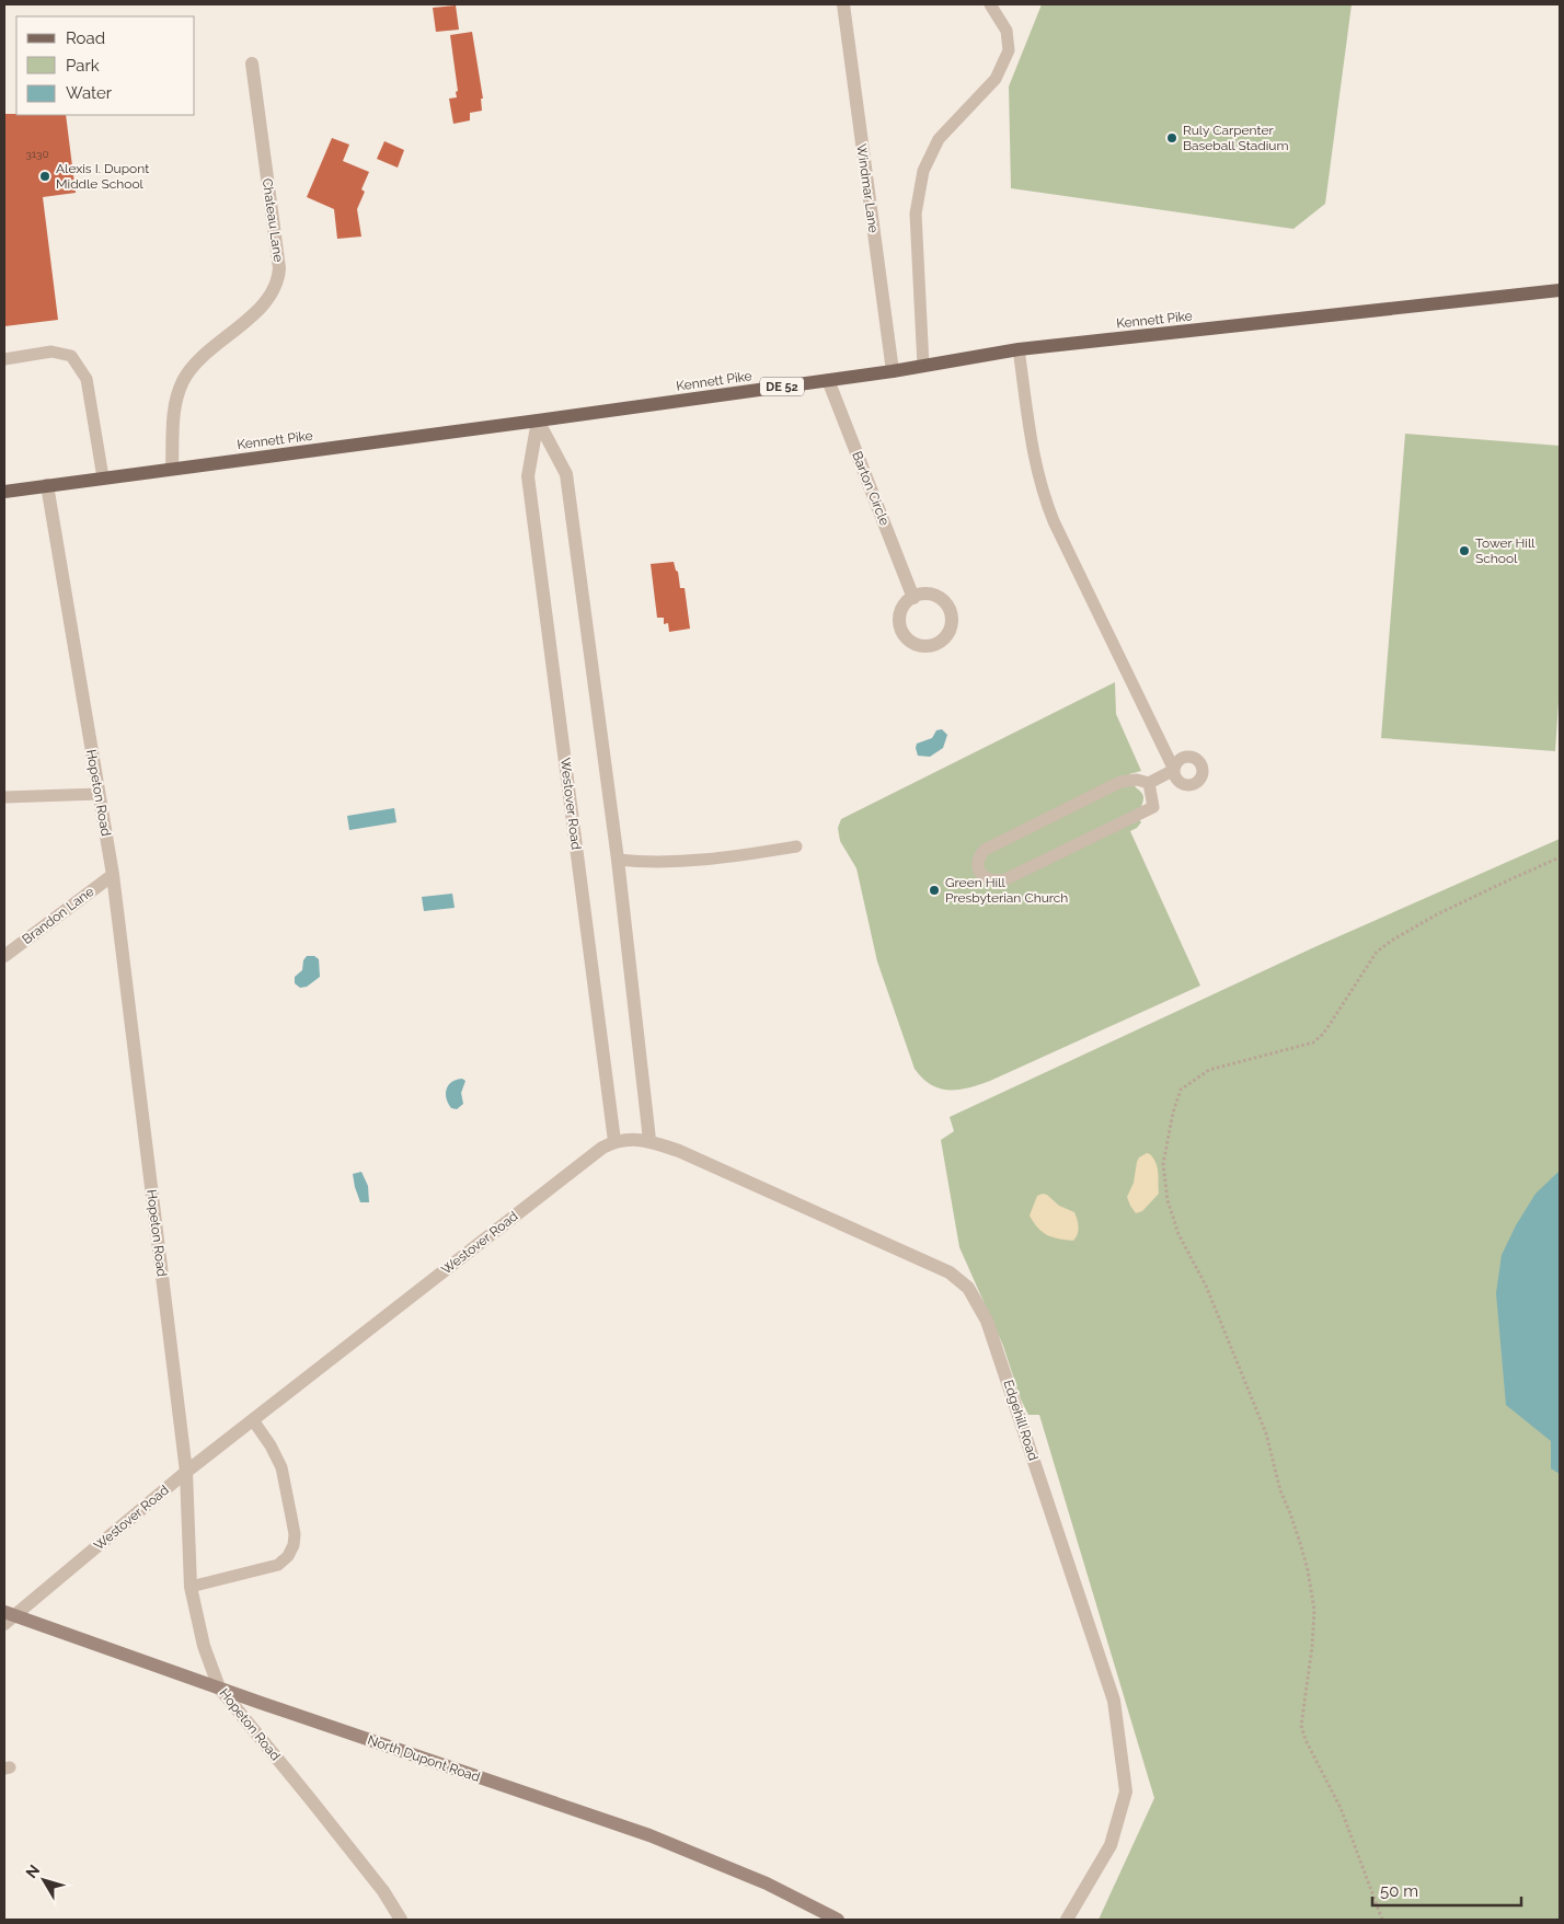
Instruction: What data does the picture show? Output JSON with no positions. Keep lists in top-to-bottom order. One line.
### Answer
{"streets":{"main road":["Kennett Pike","DE 52","North Dupont Road"],"street":["Windmar Lane","Chateau Lane","Barton Circle","Hopeton Road","Westover Road","Brandon Lane","Edgehill Road"]},"crossings":[["Windmar Lane","Kennett Pike"],["Chateau Lane","Kennett Pike"],["Kennett Pike","Barton Circle"],["Kennett Pike","Hopeton Road"],["Kennett Pike","Westover Road"],["Hopeton Road","Westover Road"],["Hopeton Road","Brandon Lane"],["Hopeton Road","North Dupont Road"],["Westover Road","Edgehill Road"],["Westover Road","North Dupont Road"]],"places":["Ruly Carpenter Baseball Stadium","Alexis I. Dupont Middle School","Tower Hill School","Green Hill Presbyterian Church"],"house_numbers":["3130"],"legend":["Road","Park","Water"],"scale_bar":"50 m","north":"top left"}
